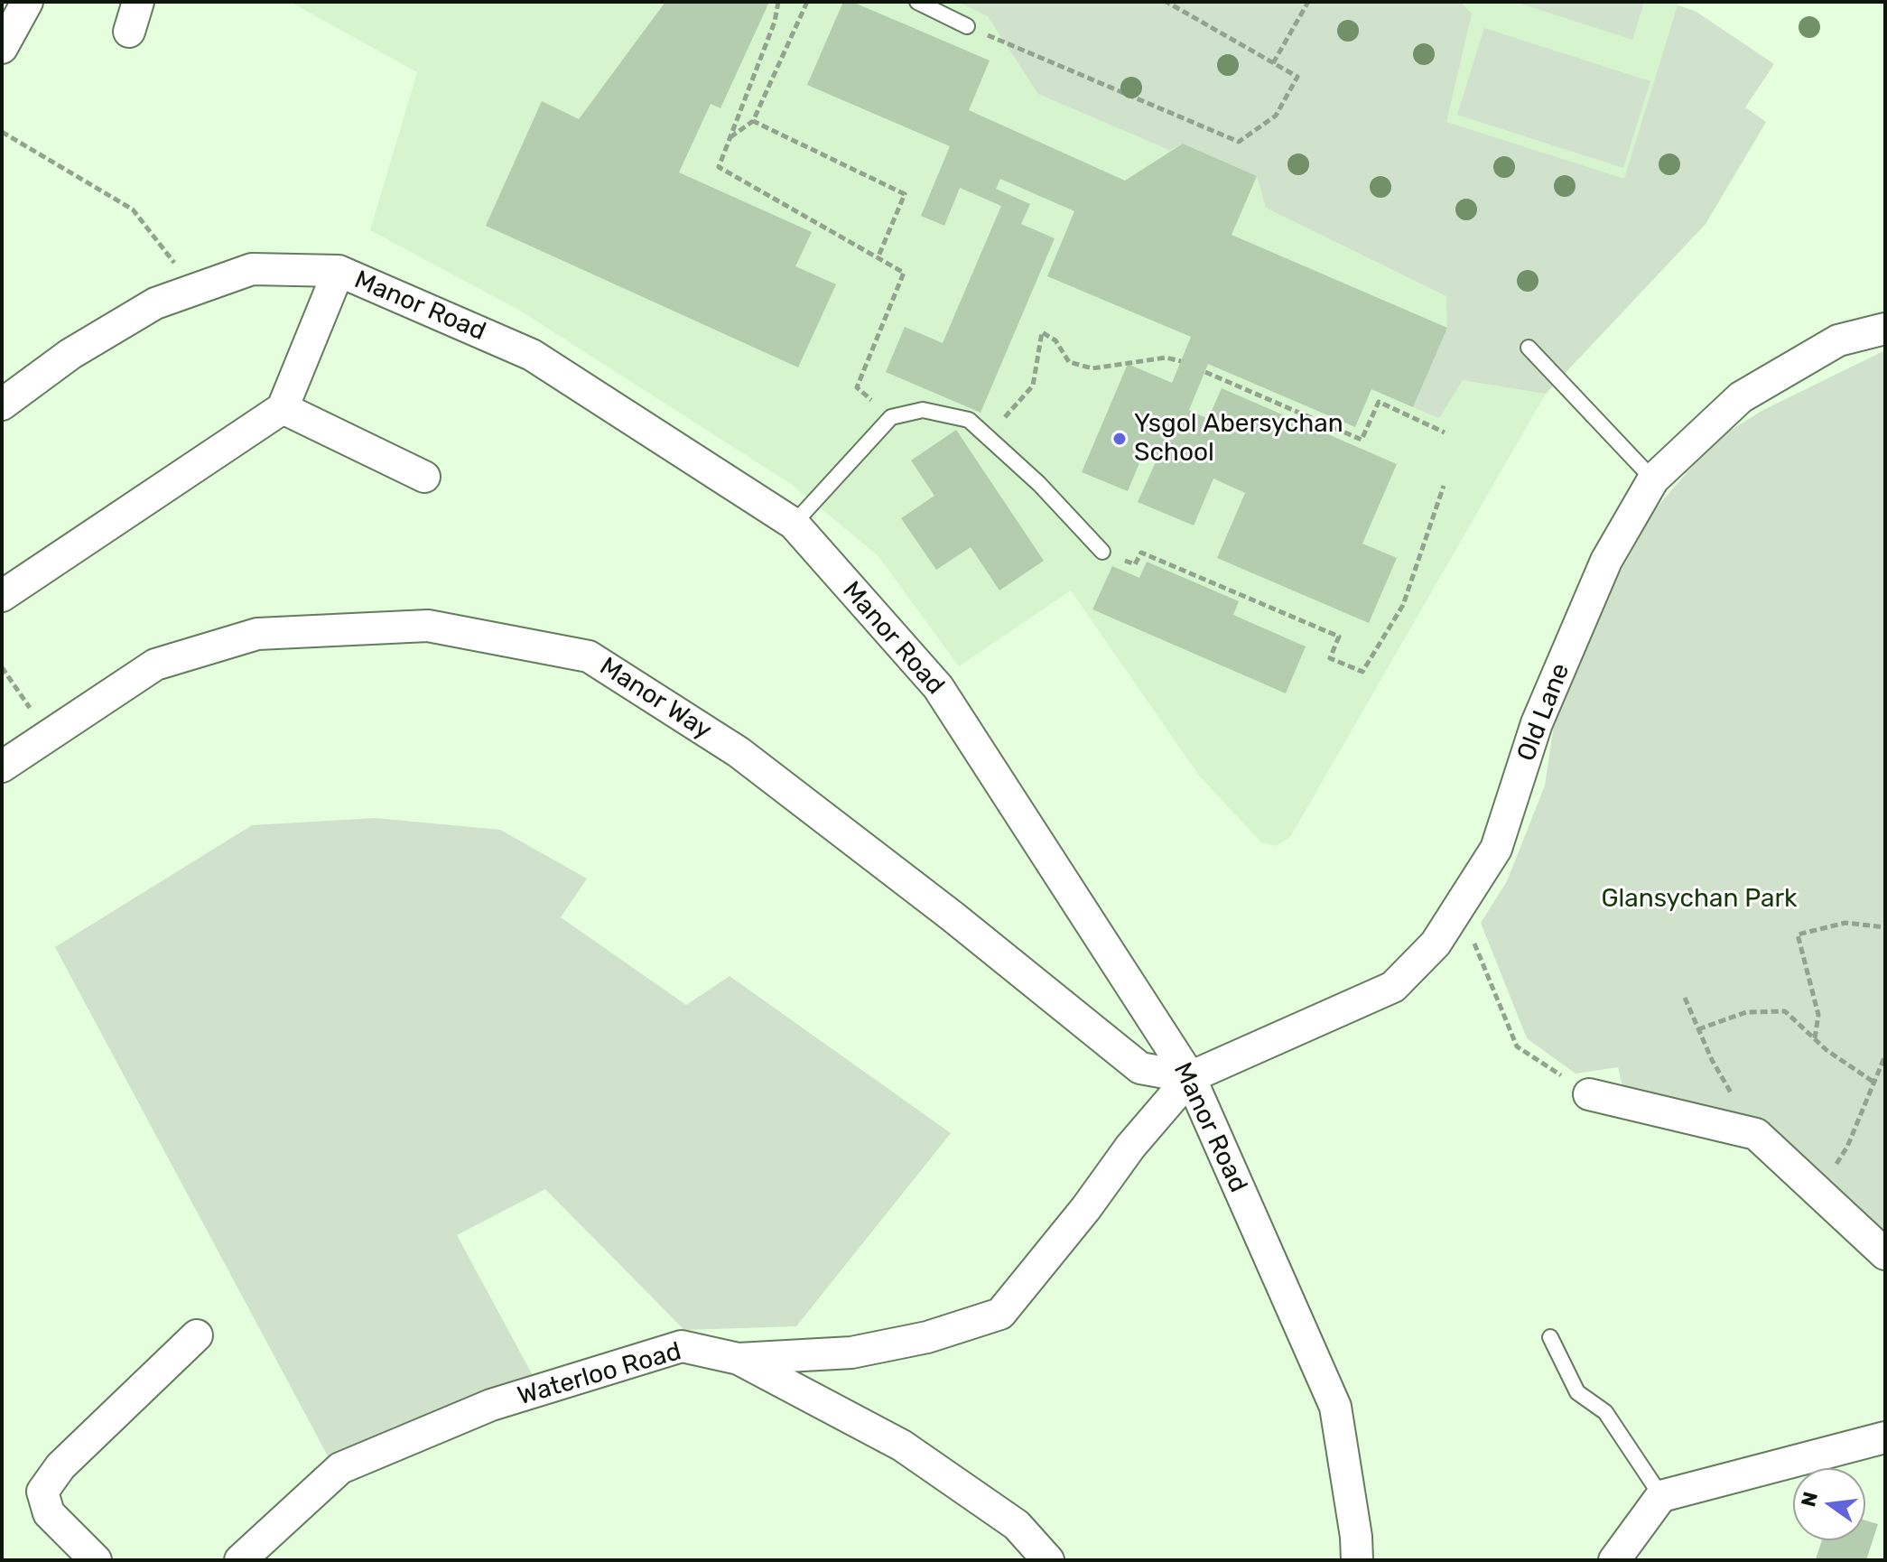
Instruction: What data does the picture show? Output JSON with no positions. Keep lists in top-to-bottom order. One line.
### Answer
{"streets":{"street":["Manor Road","Manor Way","Old Lane","Waterloo Road"]},"crossings":[["Manor Road","Manor Way"],["Manor Road","Old Lane"],["Manor Road","Waterloo Road"],["Manor Way","Old Lane"],["Manor Way","Waterloo Road"],["Old Lane","Waterloo Road"]],"parks":["Glansychan Park"],"places":["Ysgol Abersychan School"],"north":"left"}
